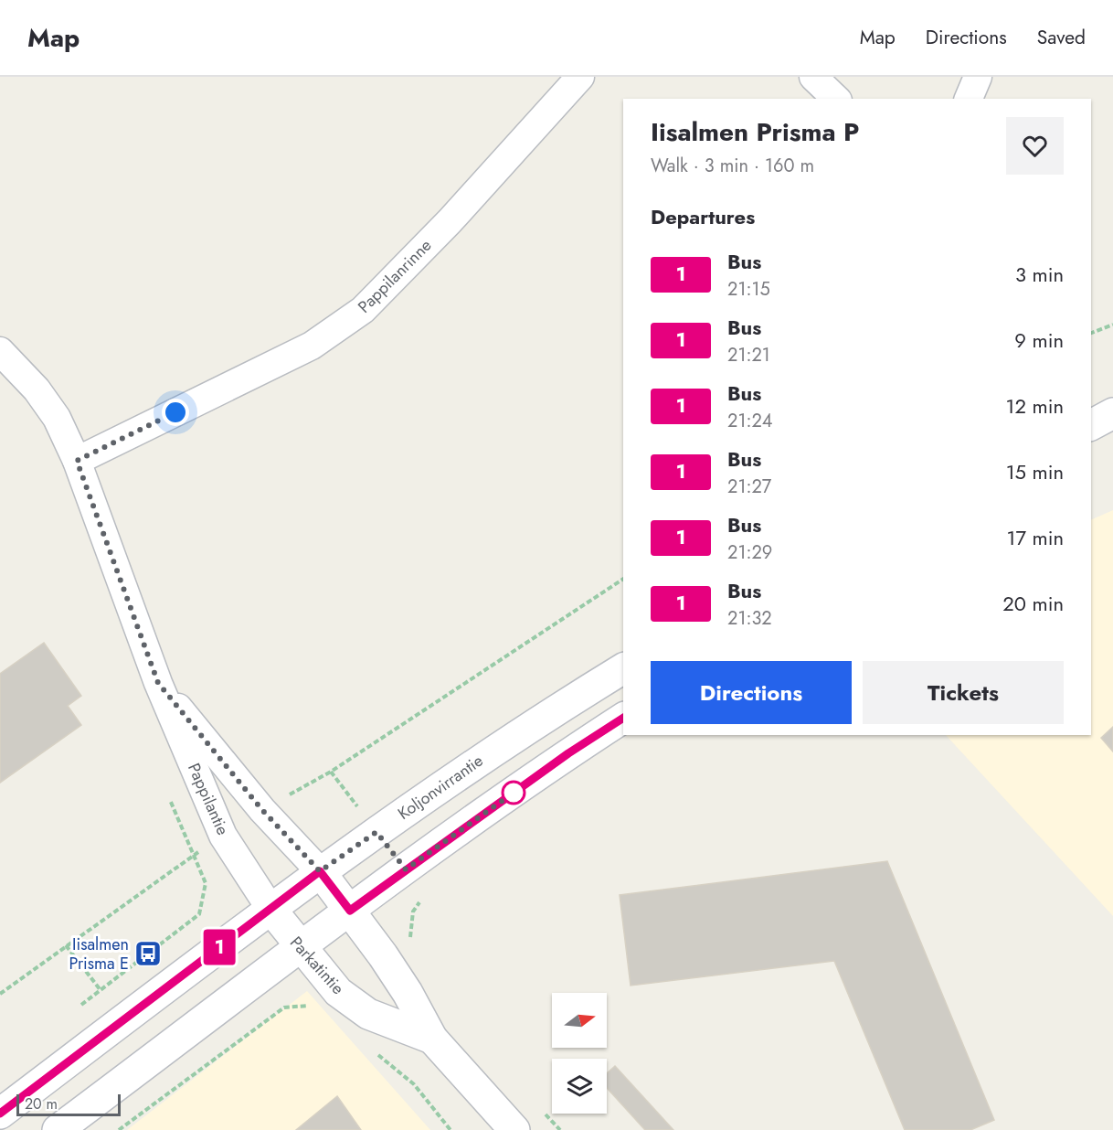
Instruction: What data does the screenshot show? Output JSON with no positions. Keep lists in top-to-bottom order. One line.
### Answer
{"streets":{"main road":["Koljonvirrantie","Parkatintie"],"street":["Pappilanrinne","Pappilantie"]},"crossings":[["Pappilanrinne","Pappilantie"],["Koljonvirrantie","Pappilantie"],["Koljonvirrantie","Parkatintie"],["Pappilantie","Parkatintie"]],"places":{"bus stop":["Iisalmen Prisma E"]},"lines":["bus line 1"],"scale_bar":"20 m","north":"right","page":{"header":"Map","nav":["Map","Directions","Saved"],"on_map":"1","heading":[["Iisalmen Prisma P","Walk · 3 min · 160 m"],"Departures"],"list":[{"mark":"1","name":"Bus","note":"21:15","value":"3 min"},{"mark":"1","name":"Bus","note":"21:21","value":"9 min"},{"mark":"1","name":"Bus","note":"21:24","value":"12 min"},{"mark":"1","name":"Bus","note":"21:27","value":"15 min"},{"mark":"1","name":"Bus","note":"21:29","value":"17 min"},{"mark":"1","name":"Bus","note":"21:32","value":"20 min"}],"buttons":["Directions","Tickets"],"scale":"20 m"}}
